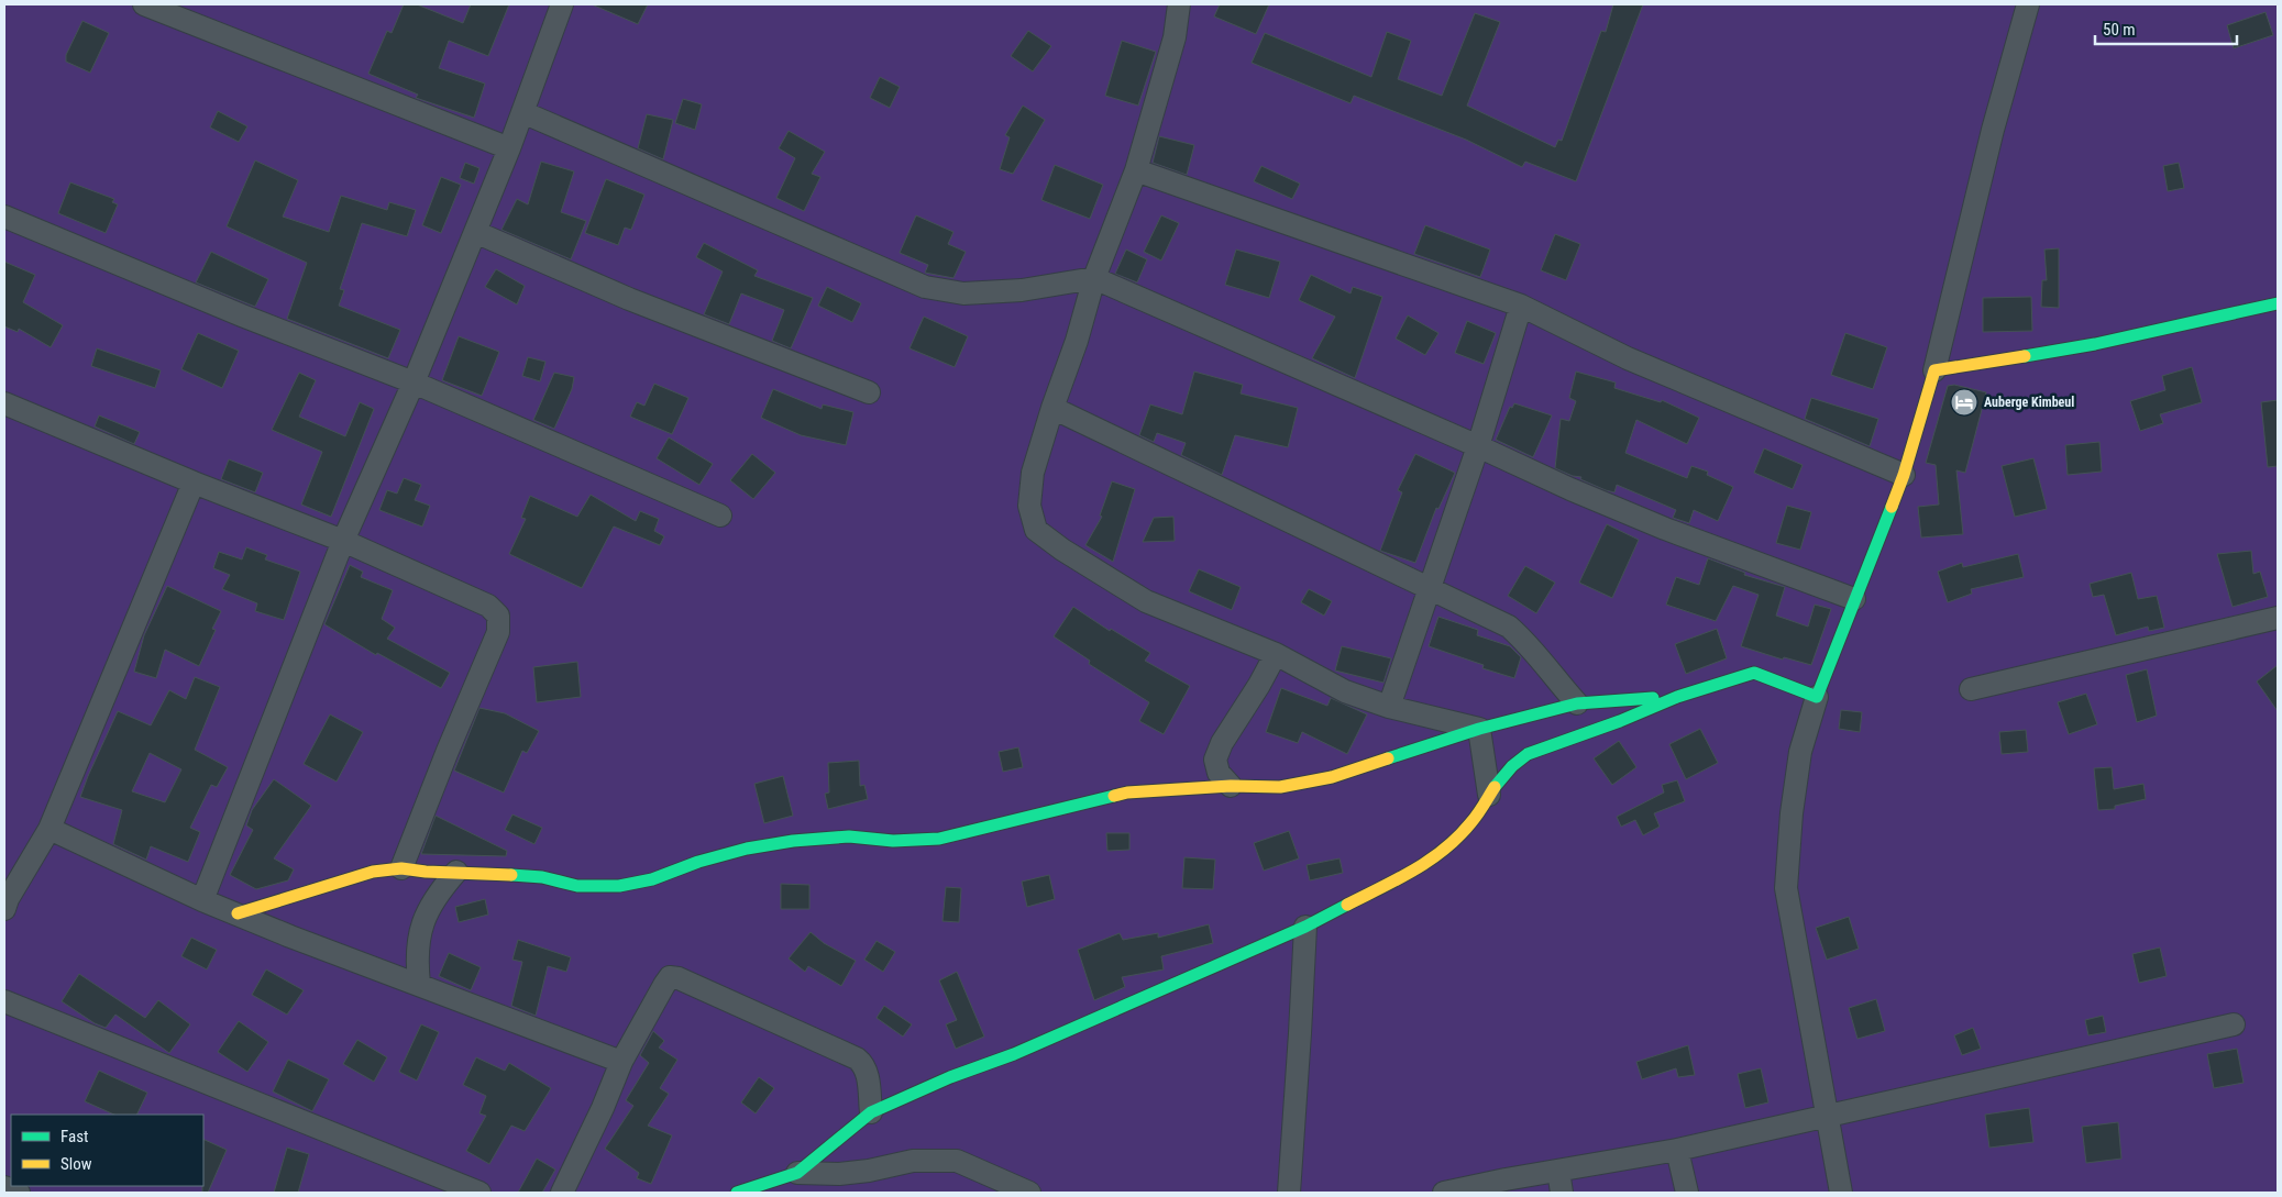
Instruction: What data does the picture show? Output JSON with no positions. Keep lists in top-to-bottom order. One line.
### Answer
{"places":{"hotel":["Auberge Kimbeul"]},"legend":["Fast","Slow"],"scale_bar":"50 m"}
